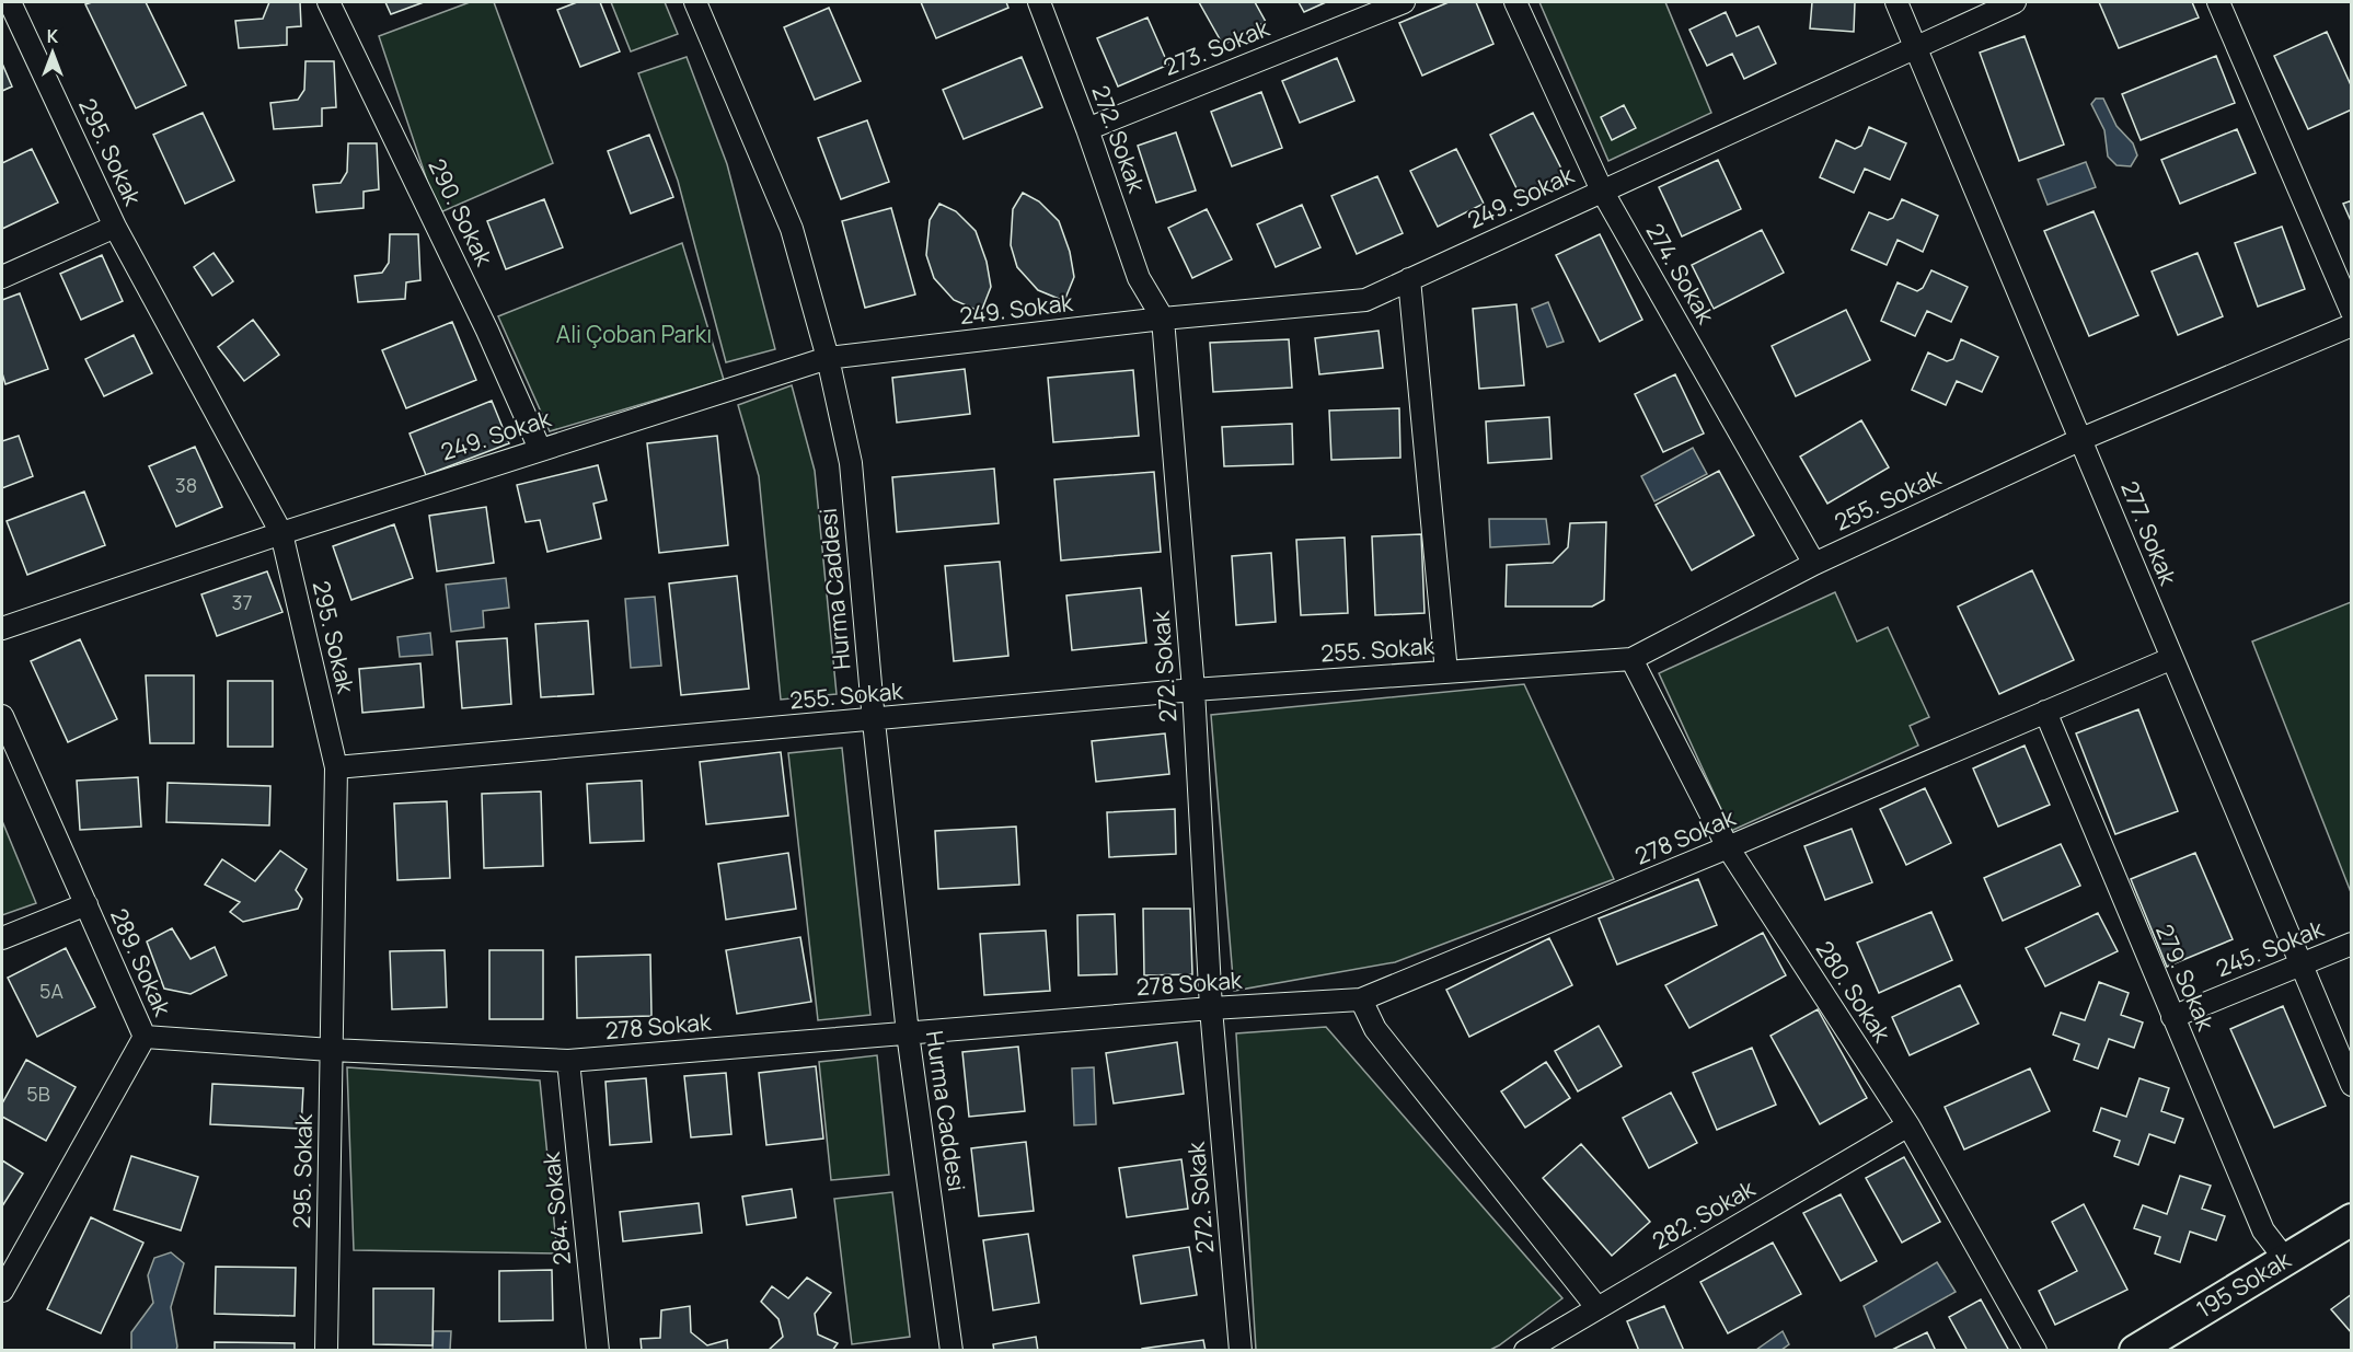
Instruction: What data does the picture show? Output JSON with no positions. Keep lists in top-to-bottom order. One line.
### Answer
{"streets":{"street":["273. Sokak","272. Sokak","295. Sokak","249. Sokak","290. Sokak","274. Sokak","255. Sokak","277. Sokak","Hurma Caddesi","278 Sokak","245. Sokak","289. Sokak","279. Sokak","280. Sokak","284. Sokak","282. Sokak","195 Sokak"]},"crossings":[["273. Sokak","272. Sokak"],["272. Sokak","249. Sokak"],["272. Sokak","255. Sokak"],["272. Sokak","278 Sokak"],["295. Sokak","249. Sokak"],["295. Sokak","255. Sokak"],["295. Sokak","278 Sokak"],["249. Sokak","290. Sokak"],["249. Sokak","274. Sokak"],["249. Sokak","277. Sokak"],["249. Sokak","Hurma Caddesi"],["274. Sokak","255. Sokak"],["255. Sokak","277. Sokak"],["255. Sokak","Hurma Caddesi"],["255. Sokak","280. Sokak"],["277. Sokak","278 Sokak"],["277. Sokak","245. Sokak"],["Hurma Caddesi","278 Sokak"],["278 Sokak","289. Sokak"],["278 Sokak","279. Sokak"],["278 Sokak","280. Sokak"],["278 Sokak","284. Sokak"],["245. Sokak","279. Sokak"],["279. Sokak","195 Sokak"],["280. Sokak","282. Sokak"]],"parks":["Ali Çoban Parkı"],"house_numbers":["38","37","5A","5B"],"north":"top"}
